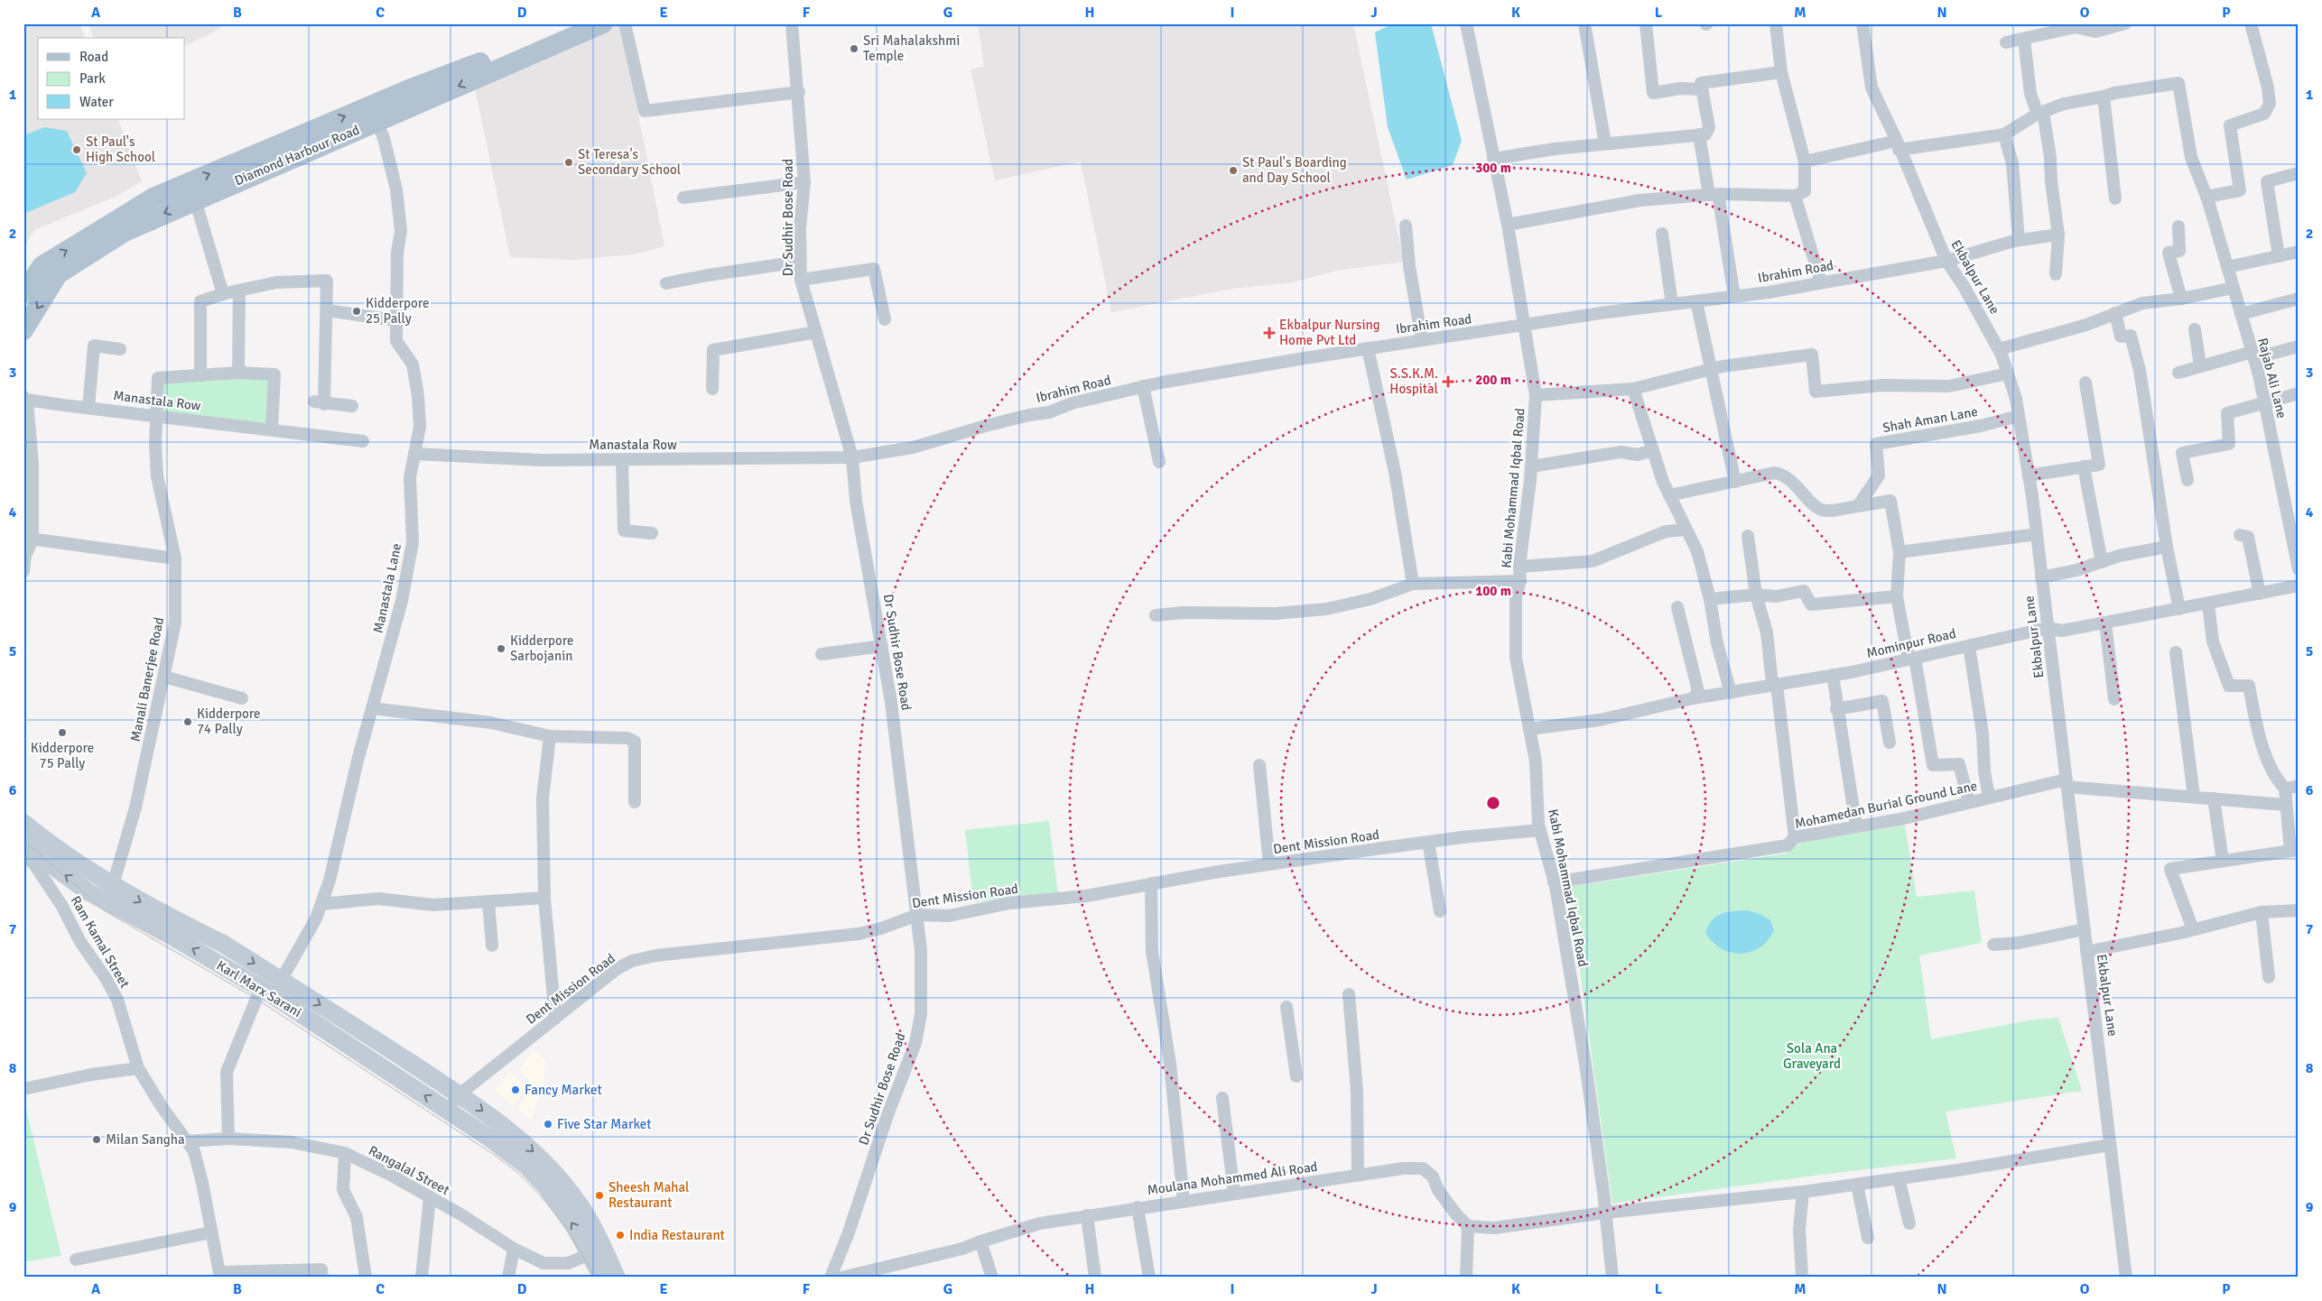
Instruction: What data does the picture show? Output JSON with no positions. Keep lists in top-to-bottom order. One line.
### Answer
{"streets":{"main road":["Diamond Harbour Road","Karl Marx Sarani"],"street":["Dr Sudhir Bose Road","Ibrahim Road","Ekbalpur Lane","Rajab Ali Lane","Manastala Row","Shah Aman Lane","Kabi Mohammad Iqbal Road","Manastala Lane","Mominpur Road","Manali Banerjee Road","Mohamedan Burial Ground Lane","Dent Mission Road","Ram Kamal Street","Rangalal Street","Moulana Mohammed Ali Road"]},"crossings":[["Diamond Harbour Road","Manastala Lane"],["Dr Sudhir Bose Road","Ibrahim Road"],["Dr Sudhir Bose Road","Manastala Row"],["Dr Sudhir Bose Road","Dent Mission Road"],["Ibrahim Road","Ekbalpur Lane"],["Ibrahim Road","Manastala Row"],["Ibrahim Road","Kabi Mohammad Iqbal Road"],["Ekbalpur Lane","Shah Aman Lane"],["Ekbalpur Lane","Mominpur Road"],["Ekbalpur Lane","Mohamedan Burial Ground Lane"],["Manastala Row","Manastala Lane"],["Manastala Row","Manali Banerjee Road"],["Kabi Mohammad Iqbal Road","Mominpur Road"],["Kabi Mohammad Iqbal Road","Mohamedan Burial Ground Lane"],["Kabi Mohammad Iqbal Road","Dent Mission Road"],["Manastala Lane","Karl Marx Sarani"],["Manastala Lane","Rangalal Street"],["Manali Banerjee Road","Karl Marx Sarani"],["Dent Mission Road","Karl Marx Sarani"],["Ram Kamal Street","Rangalal Street"],["Karl Marx Sarani","Rangalal Street"]],"parks":["Sola Ana Graveyard"],"places":{"other":["Sri Mahalakshmi Temple","St Paul's High School","St Teresa's Secondary School","St Paul's Boarding and Day School","Kidderpore 25 Pally","Kidderpore Sarbojanin","Kidderpore 74 Pally","Kidderpore 75 Pally","Fancy Market","Five Star Market","Milan Sangha","Sheesh Mahal Restaurant","India Restaurant"],"health":["Ekbalpur Nursing Home Pvt Ltd","S.S.K.M. Hospital"]},"legend":["Road","Park","Water"],"grid":{"columns":["A","B","C","D","E","F","G","H","I","J","K","L","M","N","O","P"],"rows":["1","2","3","4","5","6","7","8","9"]},"rings":["300 m","200 m","100 m"]}
